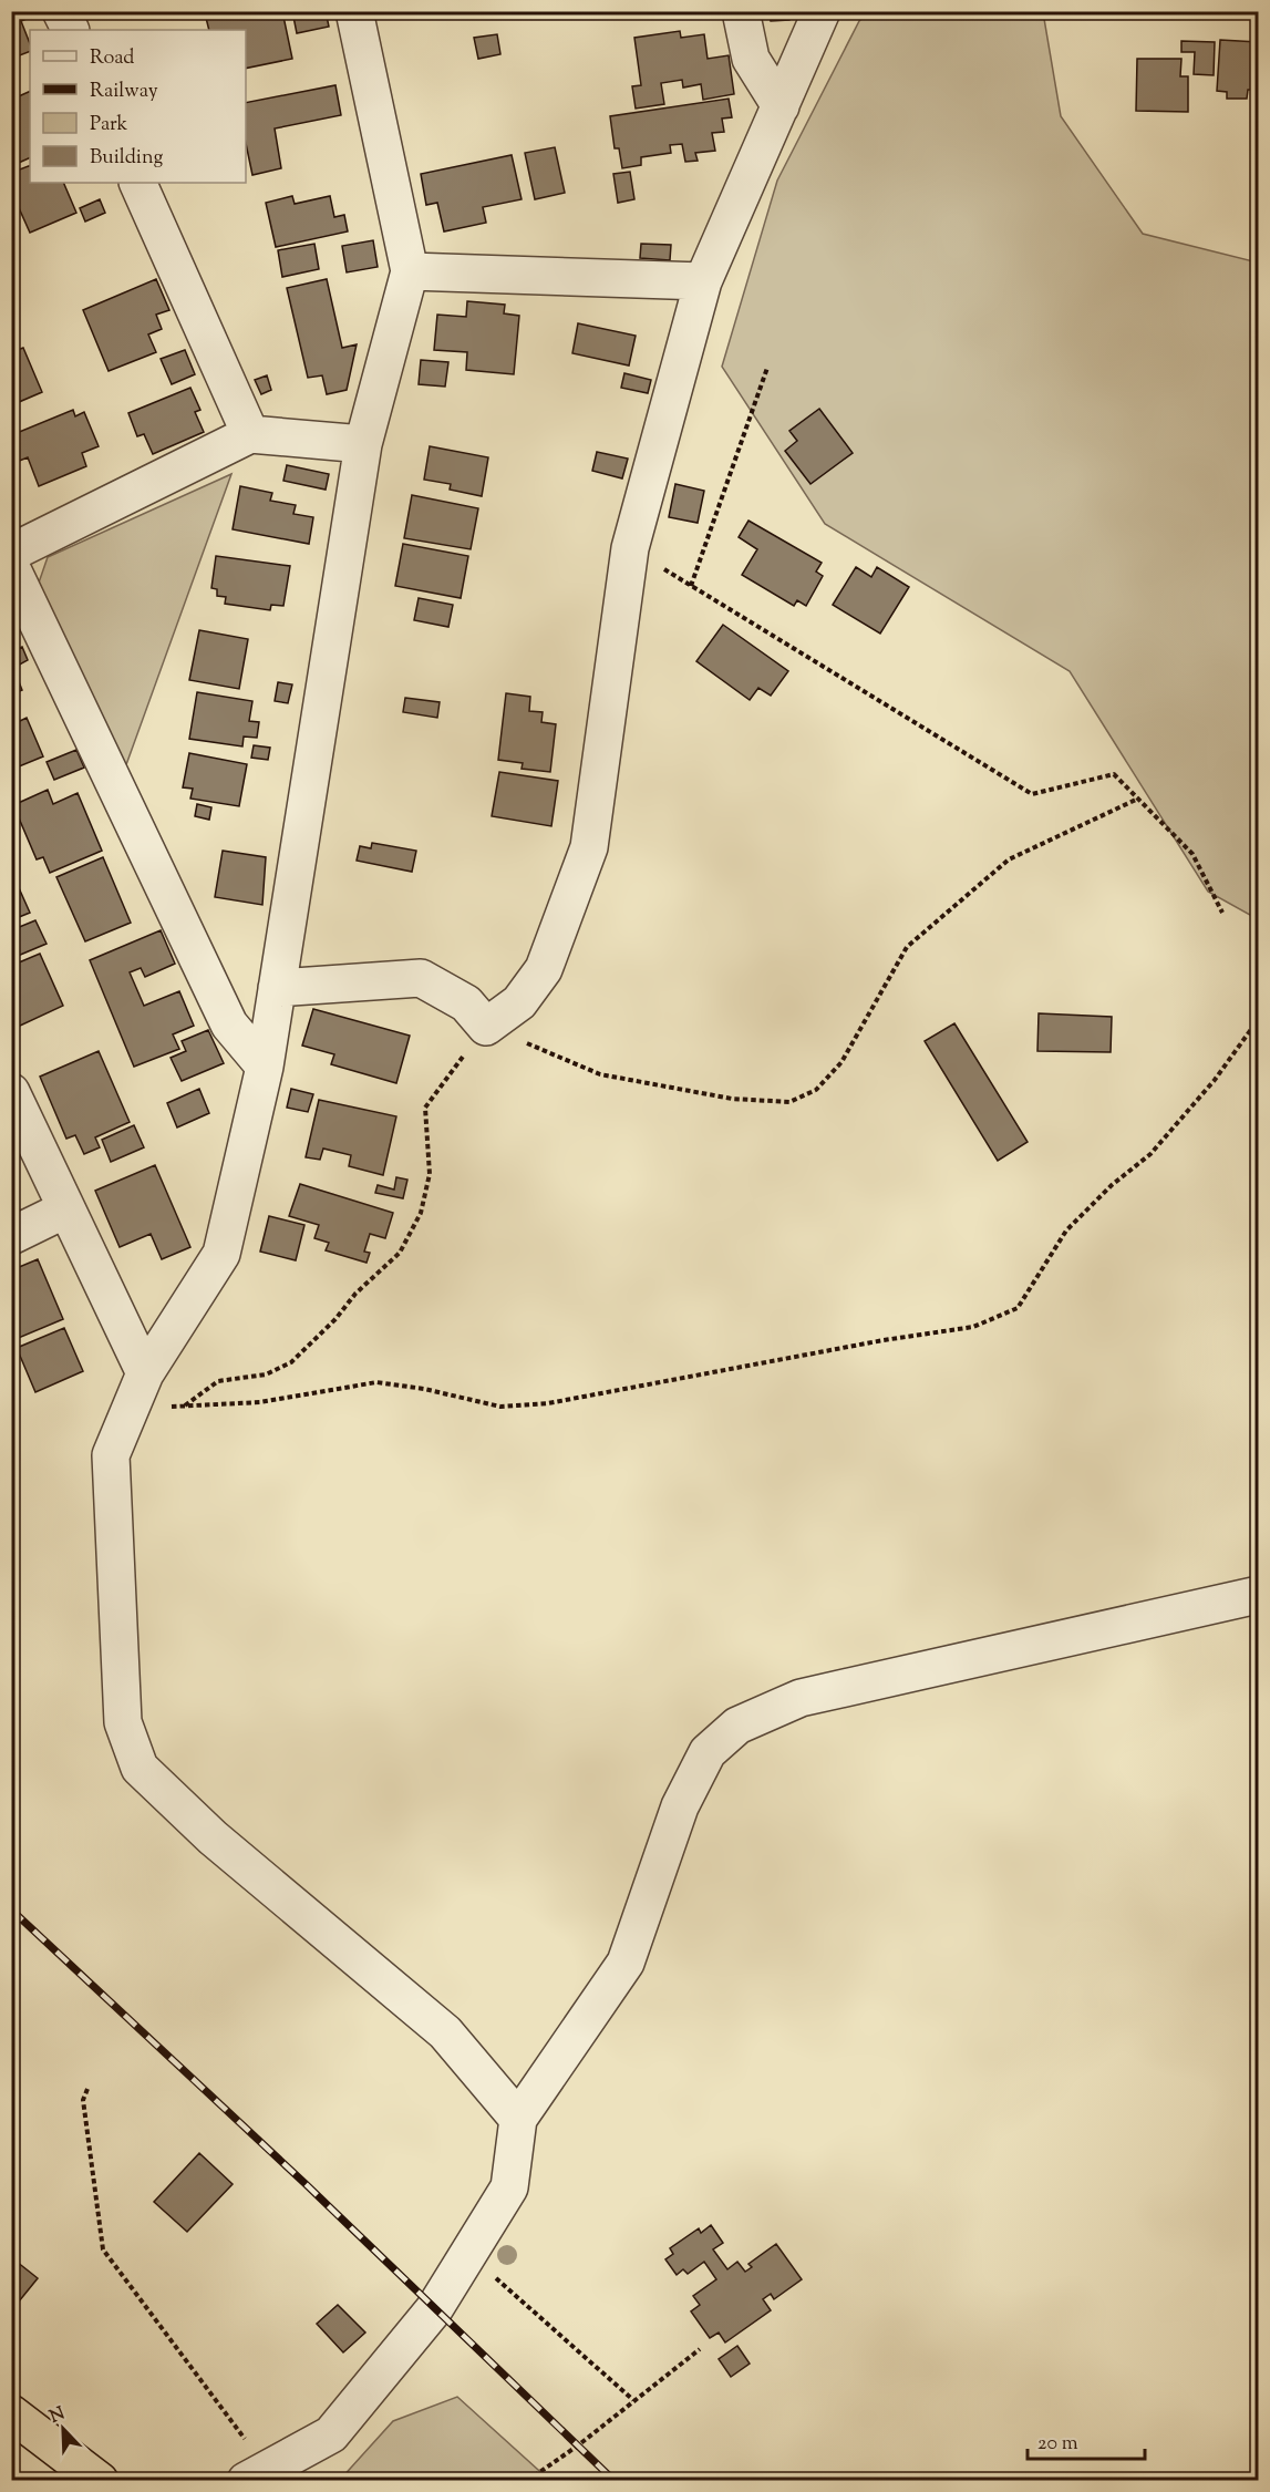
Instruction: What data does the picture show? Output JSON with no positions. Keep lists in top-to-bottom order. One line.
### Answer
{"legend":["Road","Railway","Park","Building"],"scale_bar":"20 m","north":"top left"}
